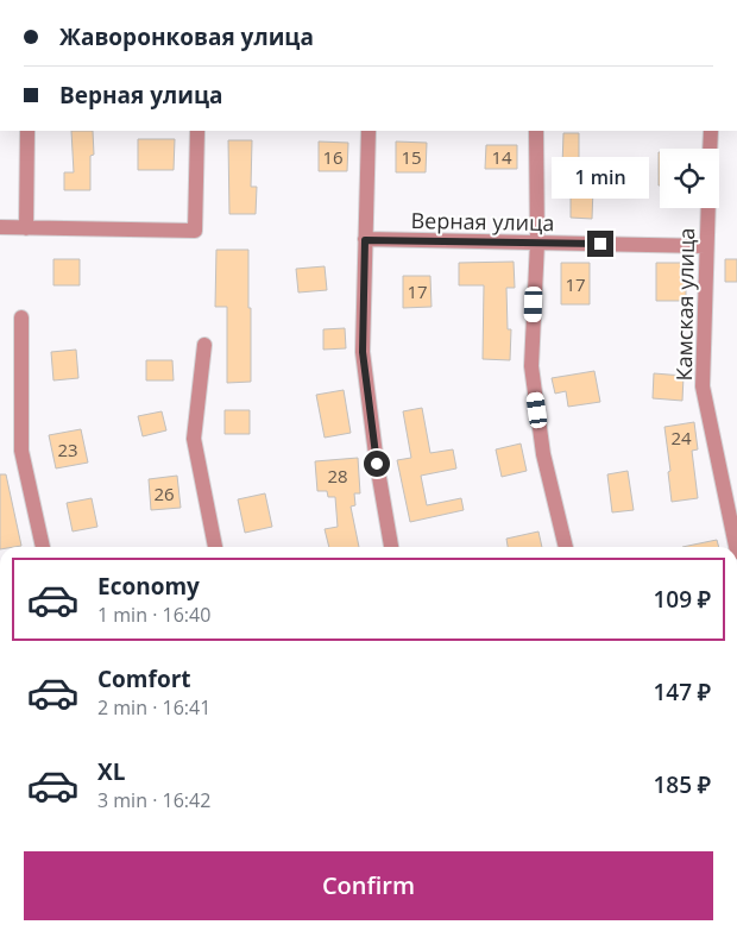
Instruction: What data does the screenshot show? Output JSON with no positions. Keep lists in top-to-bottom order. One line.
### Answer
{"streets":{"street":["Верная улица","Камская улица"]},"crossings":[["Верная улица","Камская улица"]],"house_numbers":["16","15","14","17","17","24","23","28","26"],"page":{"banner":["Жаворонковая улица","Верная улица"],"bubble":"1 min","list":[{"name":"Economy","note":"1 min · 16:40","value":"109 ₽"},{"name":"Comfort","note":"2 min · 16:41","value":"147 ₽"},{"name":"XL","note":"3 min · 16:42","value":"185 ₽"}],"buttons":"Confirm"}}
